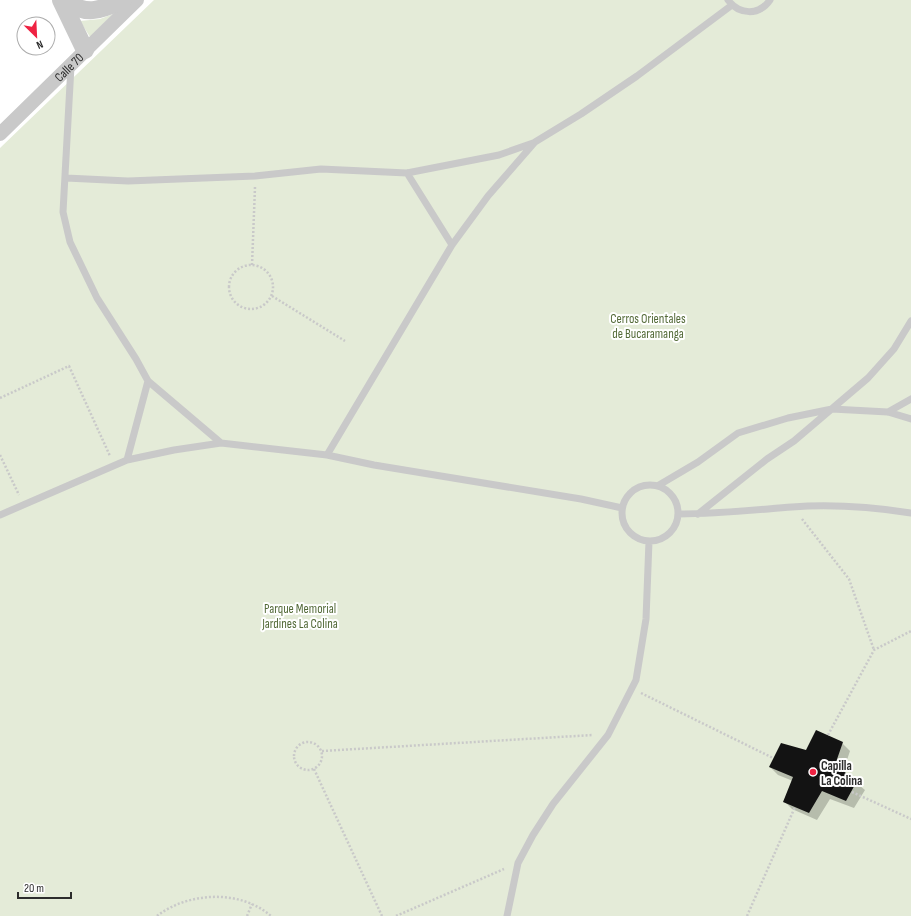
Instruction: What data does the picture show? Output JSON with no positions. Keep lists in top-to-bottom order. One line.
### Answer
{"streets":{"street":["Calle 70"]},"parks":["Cerros Orientales de Bucaramanga","Parque Memorial Jardines La Colina"],"places":["Capilla La Colina"],"scale_bar":"20 m","north":"bottom right"}
